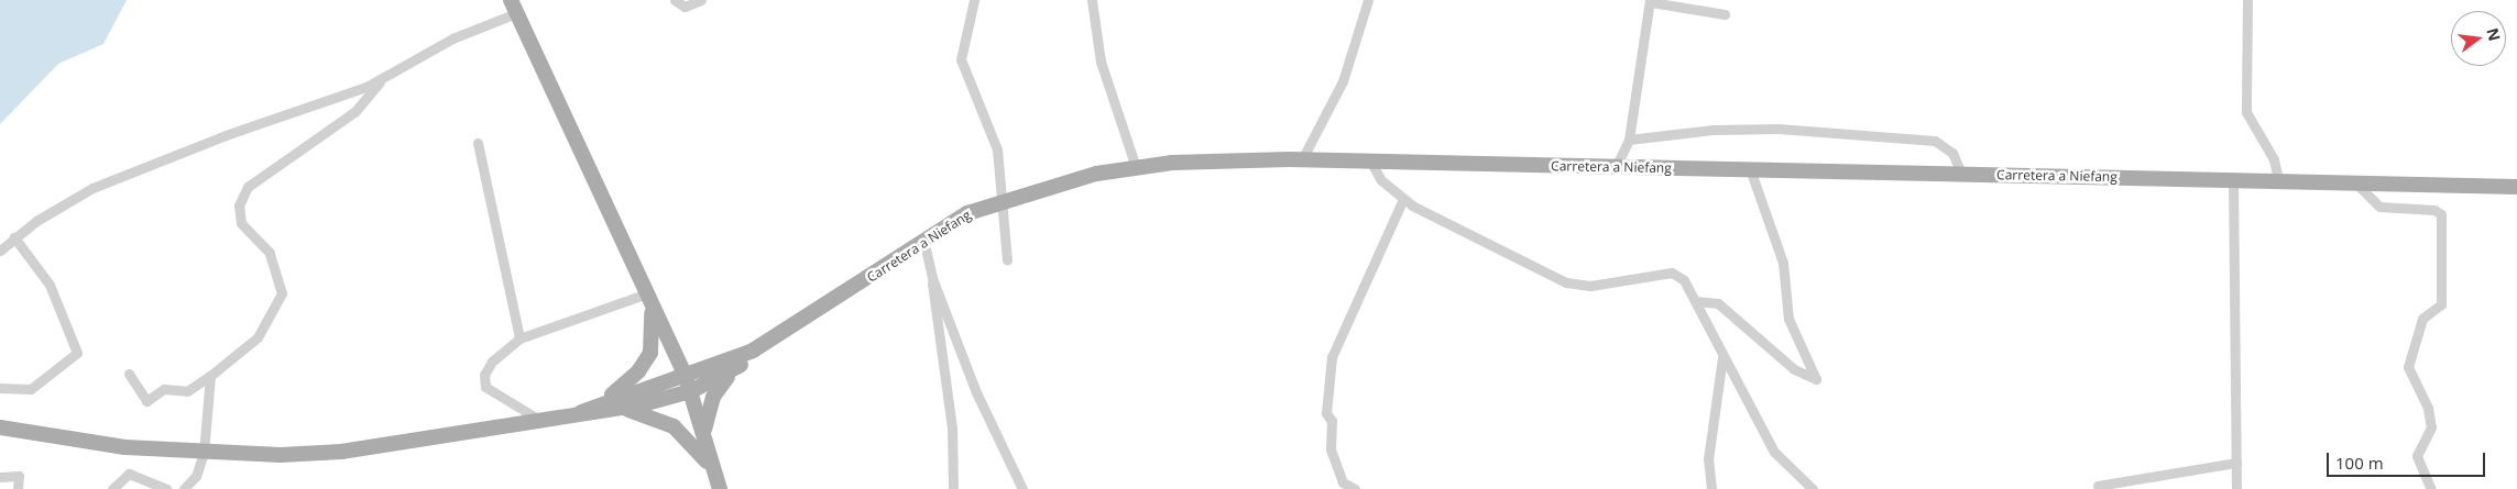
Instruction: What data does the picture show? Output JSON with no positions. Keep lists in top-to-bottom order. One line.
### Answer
{"streets":{"main road":["Carretera a Niefang"]},"scale_bar":"100 m","north":"right"}
